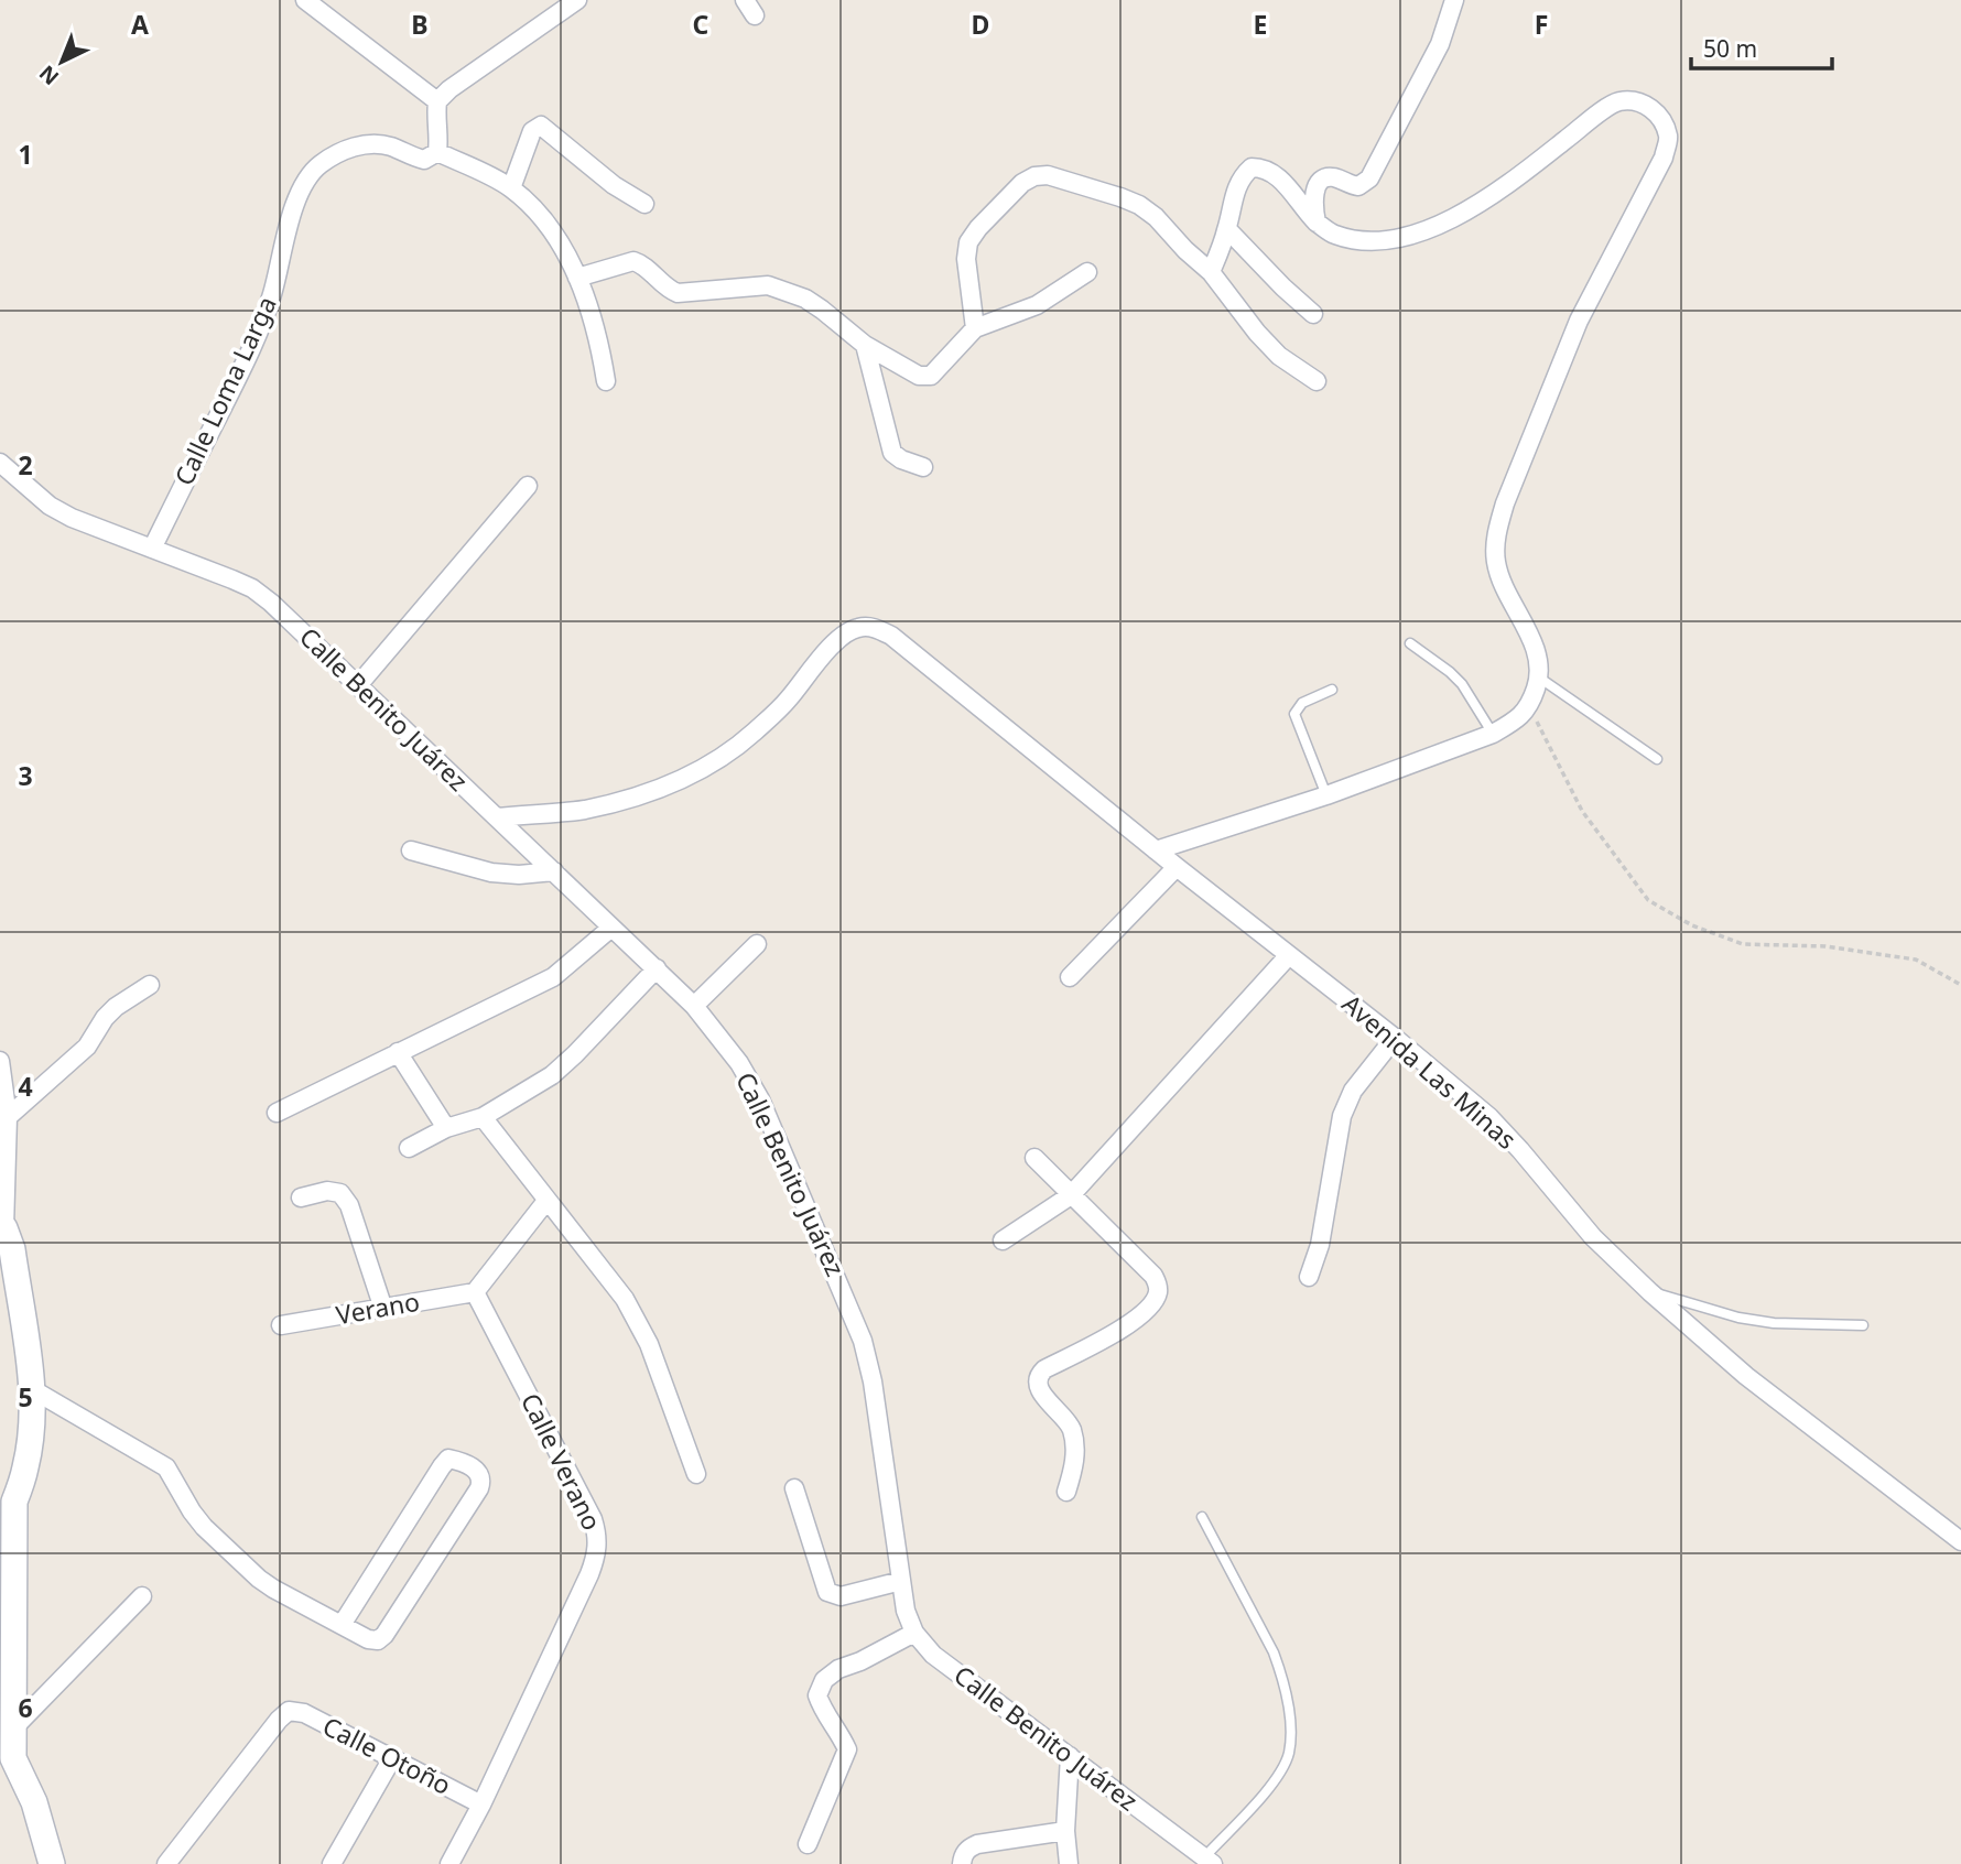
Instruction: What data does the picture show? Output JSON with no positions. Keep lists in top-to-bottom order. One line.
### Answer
{"streets":{"street":["Calle Loma Larga","Calle Benito Juárez","Avenida Las Minas","Verano","Calle Verano","Calle Otoño"]},"crossings":[["Calle Loma Larga","Calle Benito Juárez"],["Calle Benito Juárez","Avenida Las Minas"],["Verano","Calle Verano"],["Calle Verano","Calle Otoño"]],"scale_bar":"50 m","north":"bottom left","grid":{"columns":["A","B","C","D","E","F"],"rows":["1","2","3","4","5","6"]}}
